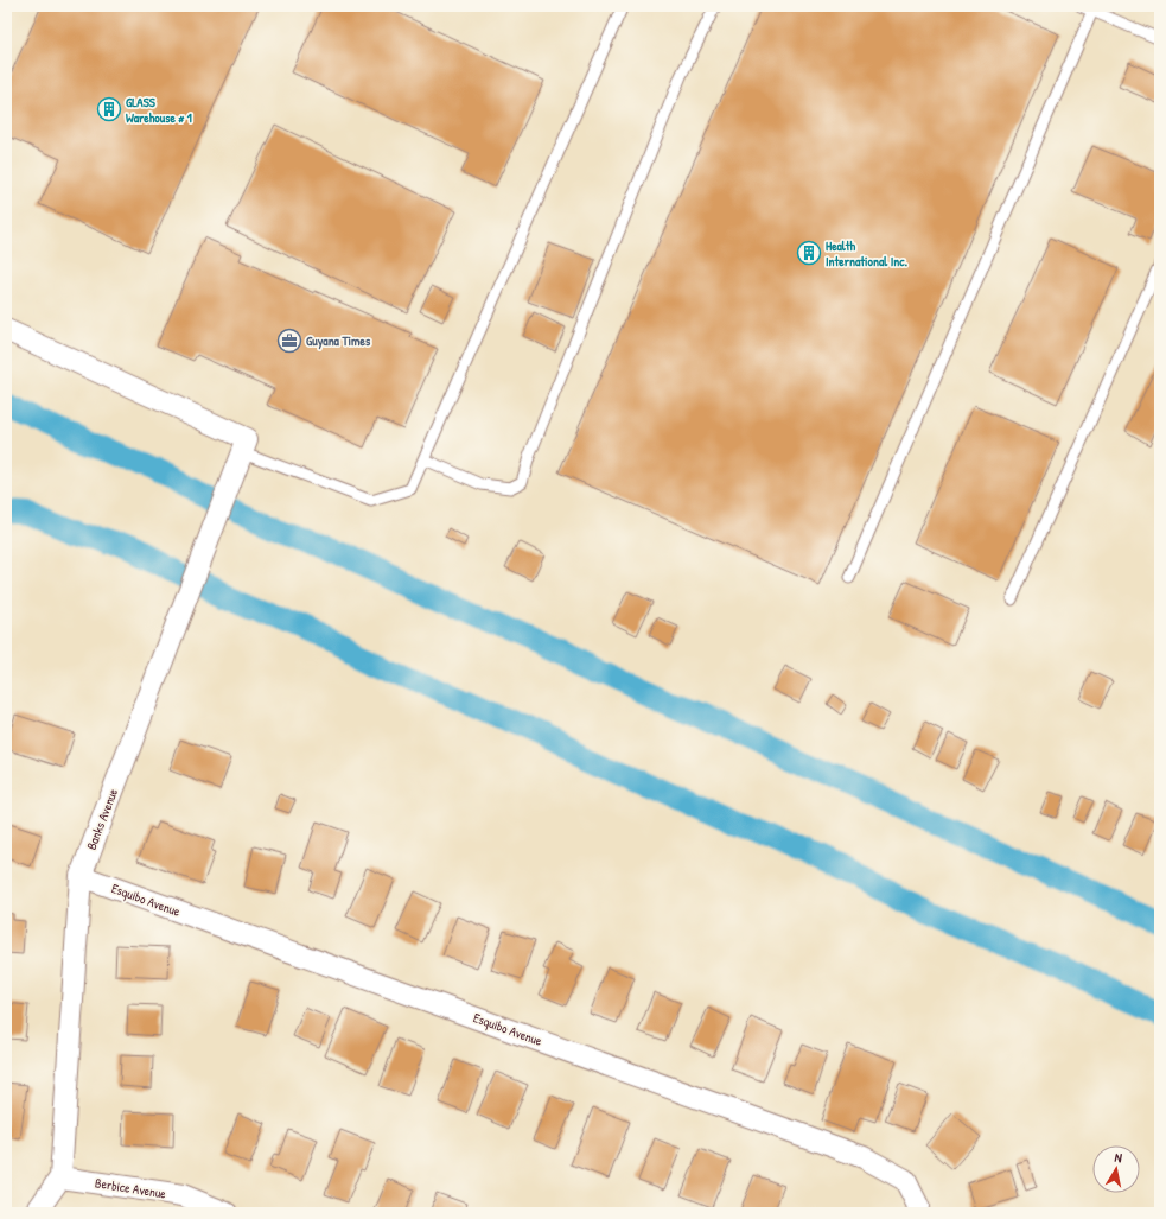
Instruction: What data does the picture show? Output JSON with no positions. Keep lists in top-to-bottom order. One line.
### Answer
{"streets":{"street":["Banks Avenue","Esquibo Avenue","Berbice Avenue"]},"crossings":[["Banks Avenue","Esquibo Avenue"],["Banks Avenue","Berbice Avenue"]],"places":{"building":["GLASS Warehouse # 1","Health International Inc."],"office":["Guyana Times"]},"north":"top"}
